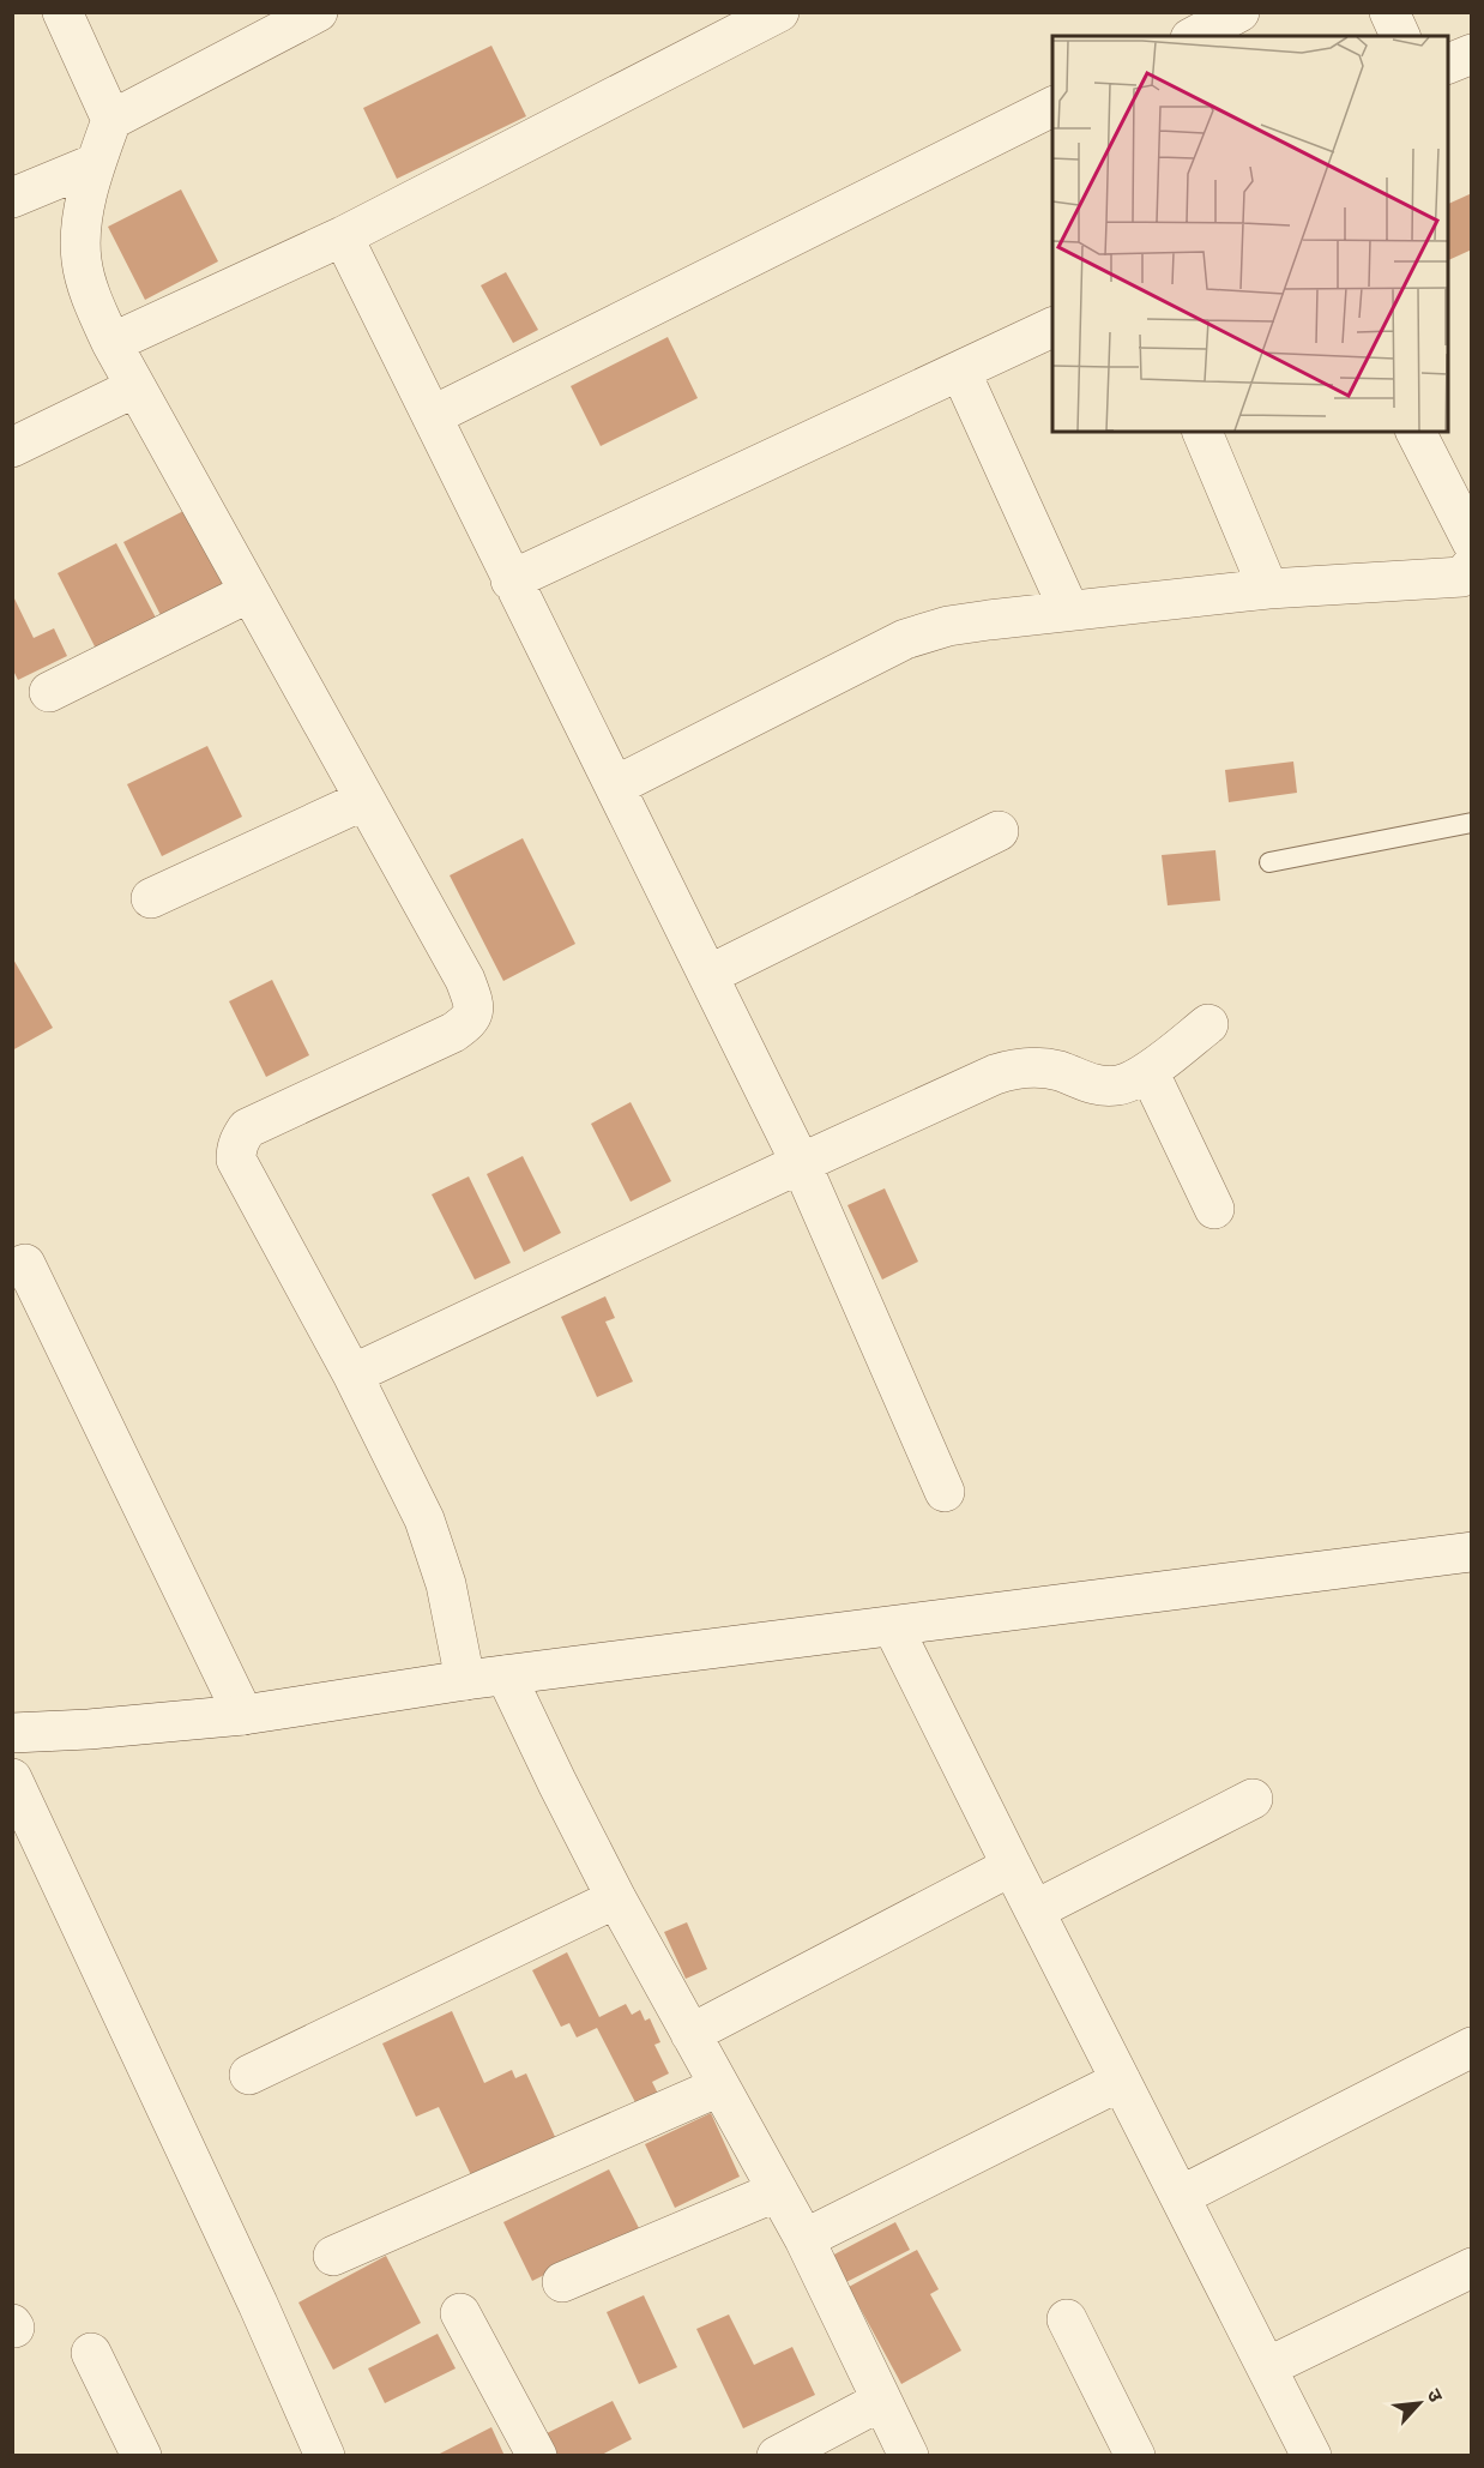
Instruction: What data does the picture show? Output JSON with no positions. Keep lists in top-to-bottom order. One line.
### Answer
{"north":"top right"}
